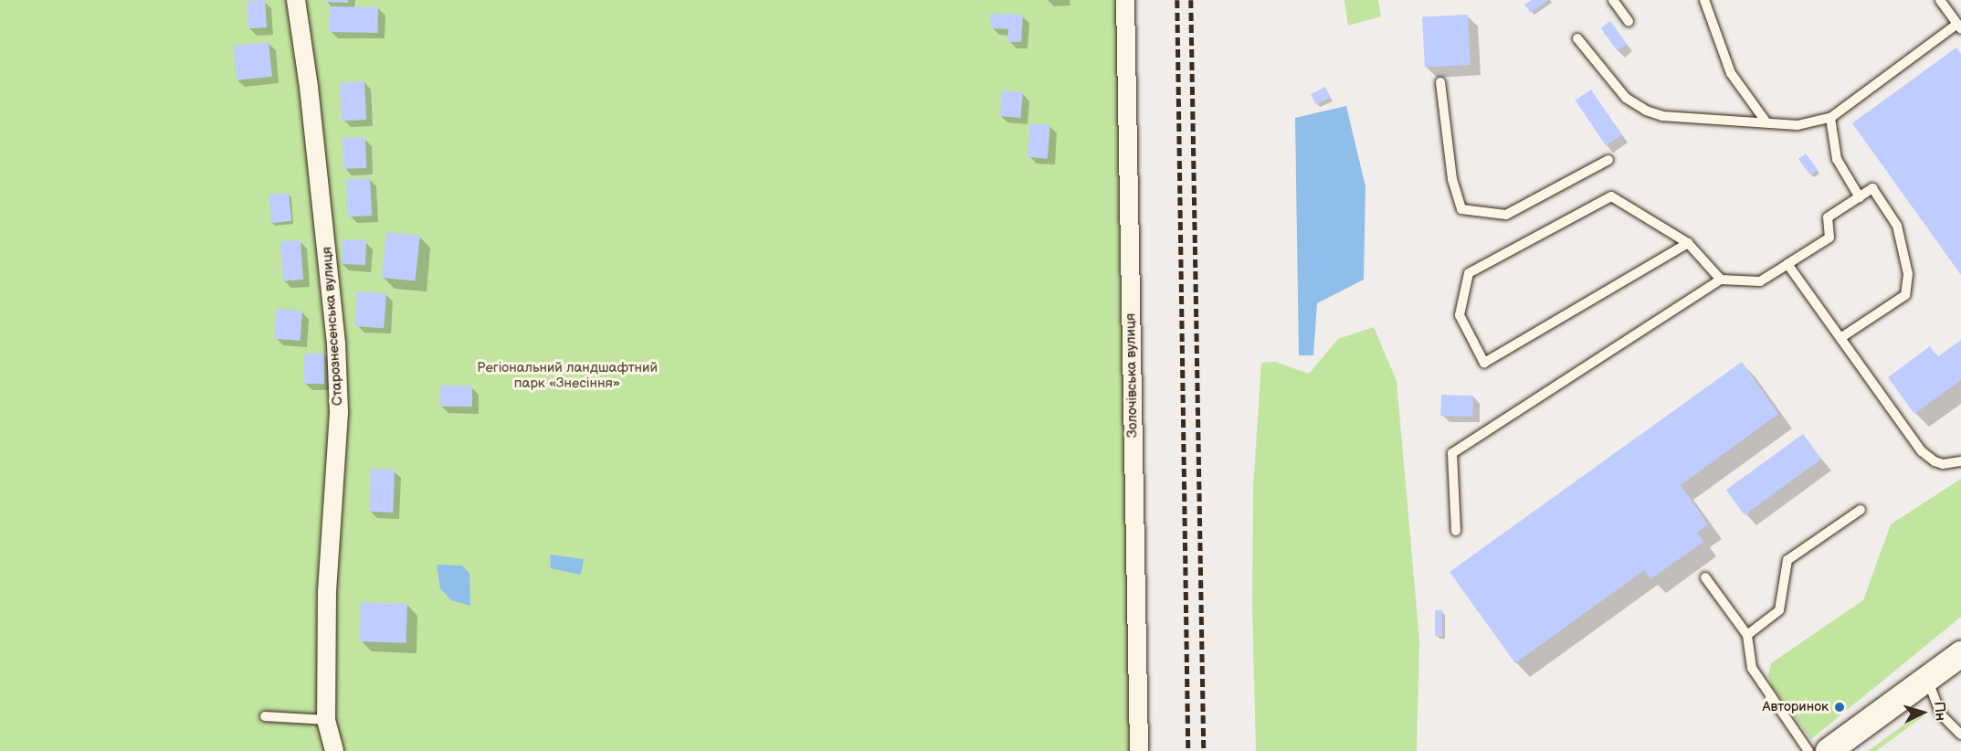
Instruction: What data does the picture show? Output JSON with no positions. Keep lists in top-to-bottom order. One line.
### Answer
{"streets":{"street":["Старознесенська вулиця","Золочівська вулиця"]},"parks":["Регіональний ландшафтний парк «Знесіння»"],"places":["Авторинок"],"north":"right"}
